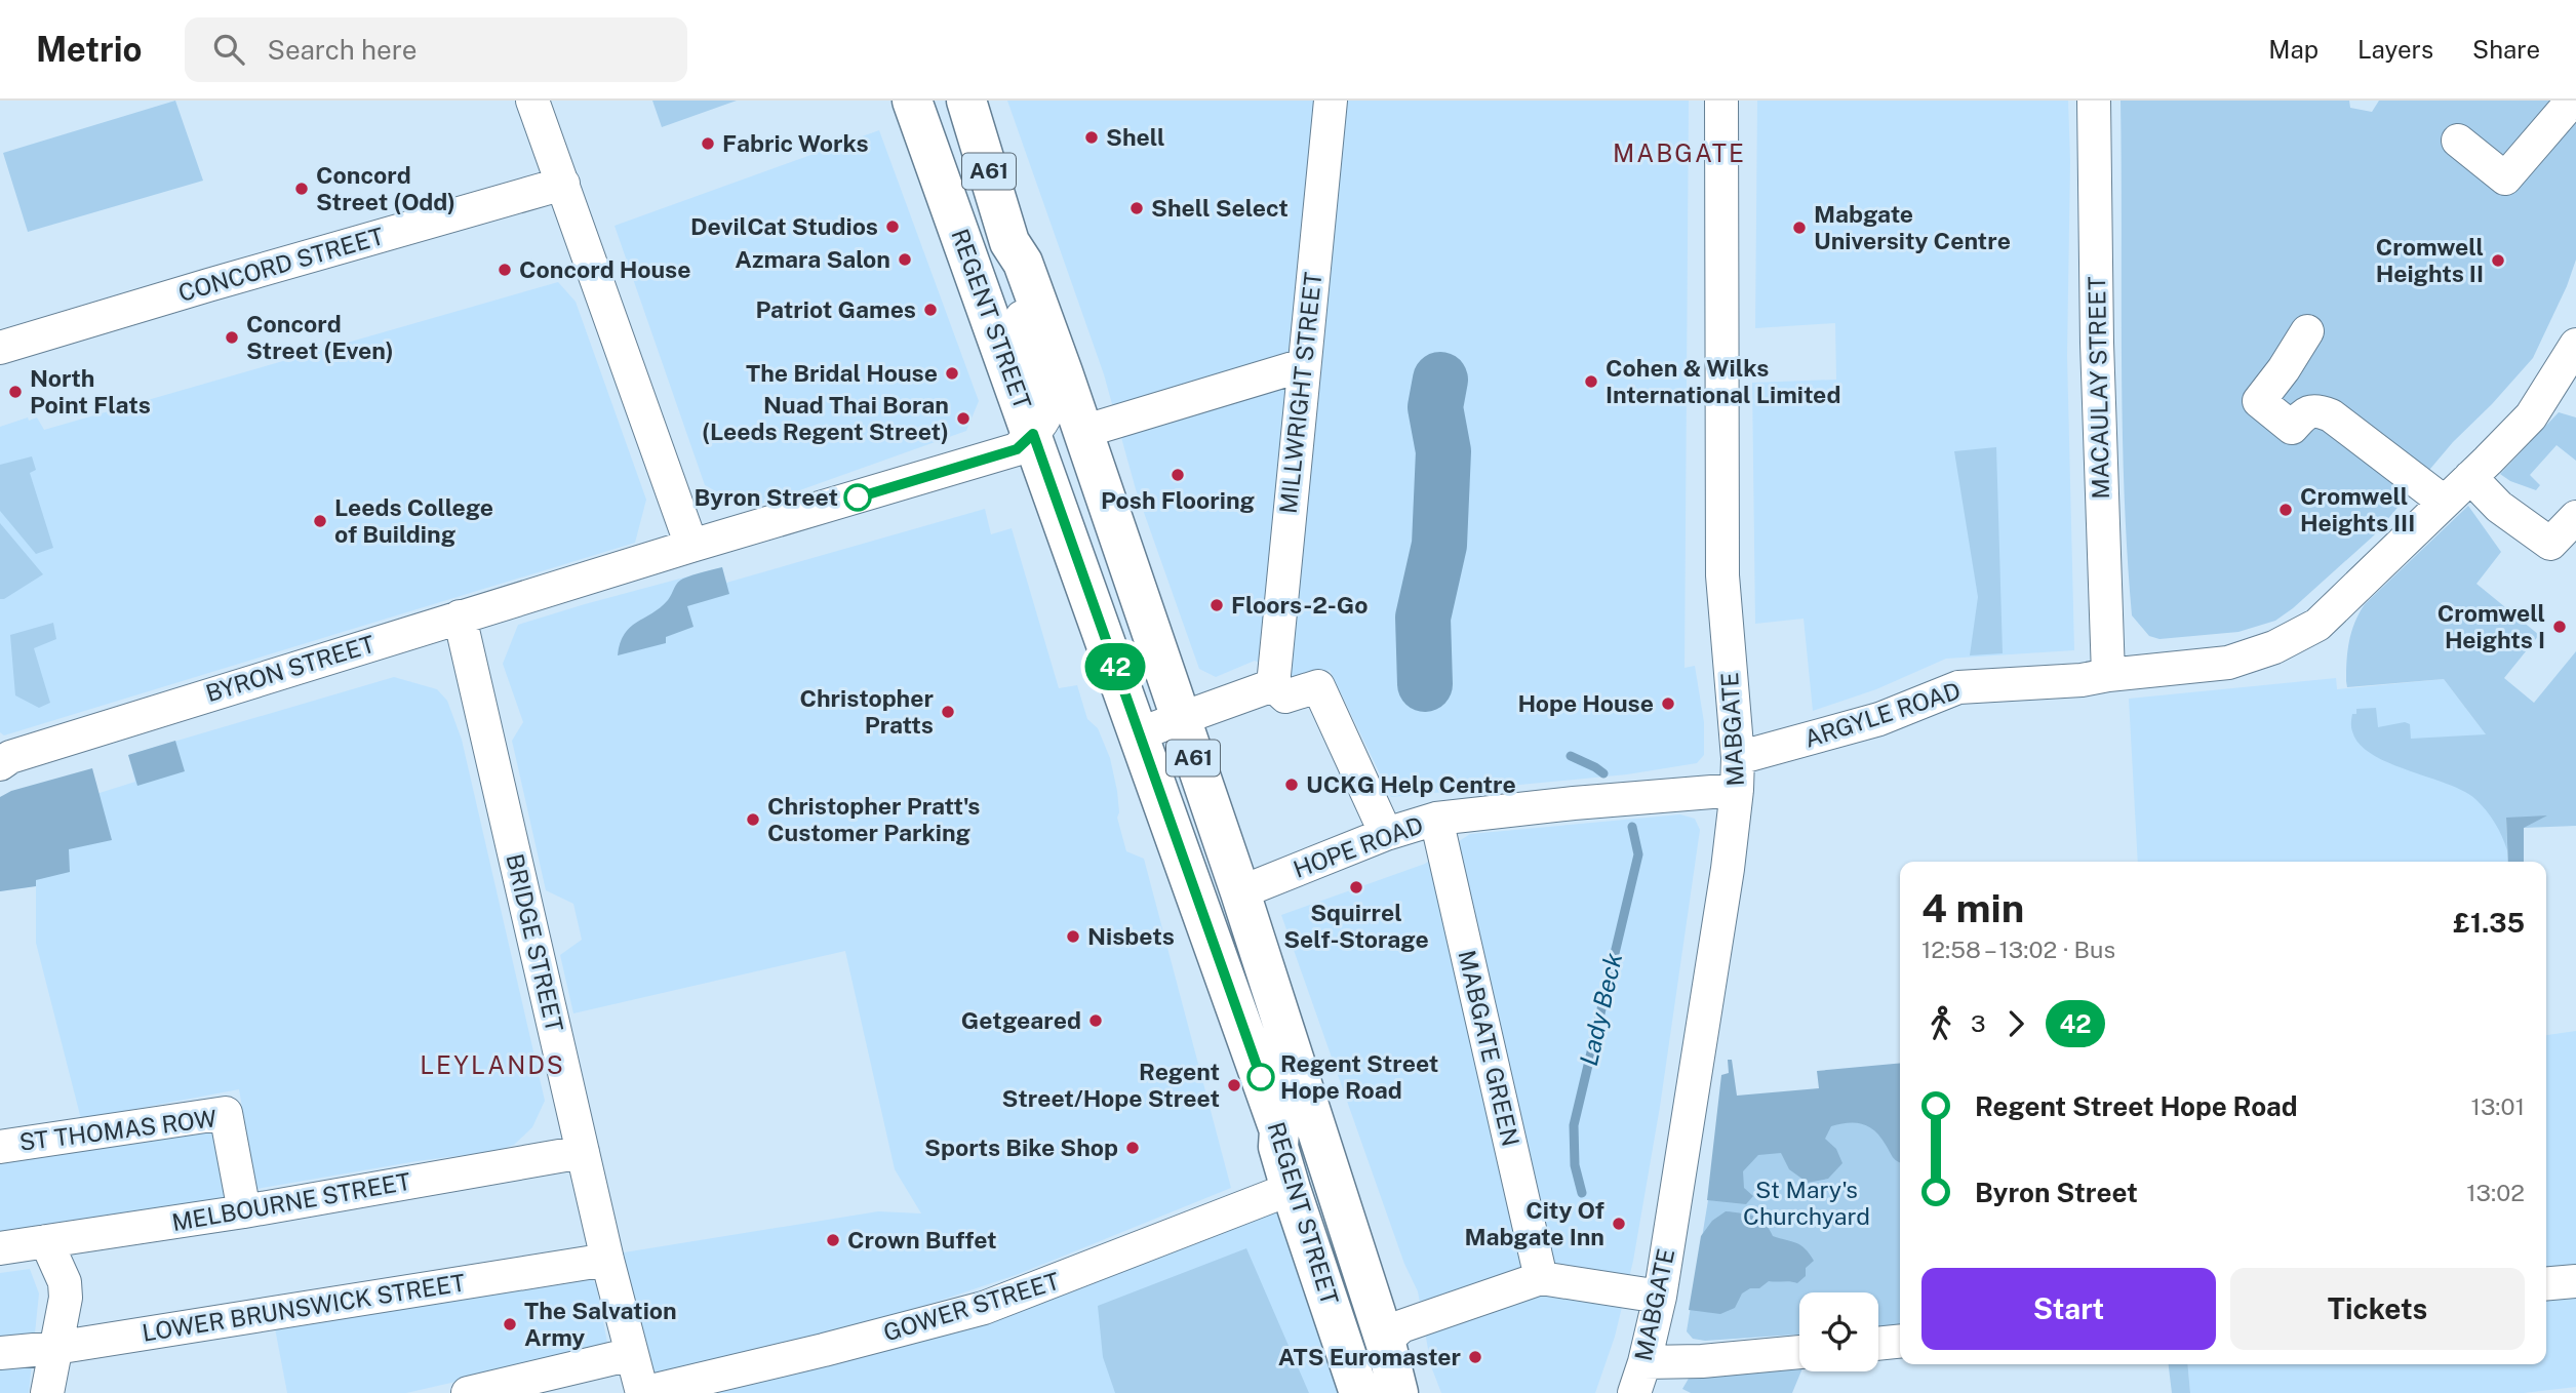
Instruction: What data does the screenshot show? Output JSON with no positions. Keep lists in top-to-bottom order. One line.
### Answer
{"streets":{"highway":["A61","REGENT STREET"],"street":["CONCORD STREET","MACAULAY STREET","MILLWRIGHT STREET","BYRON STREET","ARGYLE ROAD","MABGATE","HOPE ROAD","BRIDGE STREET","MABGATE GREEN","ST THOMAS ROW","MELBOURNE STREET","GOWER STREET","LOWER BRUNSWICK STREET"]},"crossings":[["REGENT STREET","BYRON STREET"],["REGENT STREET","HOPE ROAD"],["REGENT STREET","GOWER STREET"],["MACAULAY STREET","ARGYLE ROAD"],["BYRON STREET","BRIDGE STREET"],["ARGYLE ROAD","MABGATE"],["MABGATE","HOPE ROAD"],["HOPE ROAD","MABGATE GREEN"],["BRIDGE STREET","MELBOURNE STREET"],["BRIDGE STREET","GOWER STREET"],["BRIDGE STREET","LOWER BRUNSWICK STREET"],["ST THOMAS ROW","MELBOURNE STREET"]],"districts":["MABGATE","LEYLANDS"],"water":["Lady Beck"],"parks":["St Mary's Churchyard"],"places":["Shell","Fabric Works","Concord Street (Odd)","Shell Select","DevilCat Studios","Mabgate University Centre","Azmara Salon","Cromwell Heights II","Concord House","Patriot Games","Concord Street (Even)","The Bridal House","Cohen & Wilks International Limited","North Point Flats","Nuad Thai Boran (Leeds Regent Street)","Posh Flooring","Byron Street","Cromwell Heights III","Leeds College of Building","Floors-2-Go","Cromwell Heights I","Hope House","Christopher Pratts","UCKG Help Centre","Christopher Pratt's Customer Parking","Squirrel Self-Storage","Nisbets","Getgeared","Regent Street Hope Road","Regent Street/Hope Street","Sports Bike Shop","City Of Mabgate Inn","Crown Buffet","The Salvation Army","ATS Euromaster"],"lines":["bus line 42"],"page":{"header":"Metrio","search":"Search here","nav":["Map","Layers","Share"],"on_map":"42","heading":["4 min","12:58 – 13:02 · Bus","£1.35"],"legs":["3","42"],"list":[{"name":"Regent Street Hope Road","value":"13:01"},{"name":"Byron Street","value":"13:02"}],"buttons":["Start","Tickets"]}}
